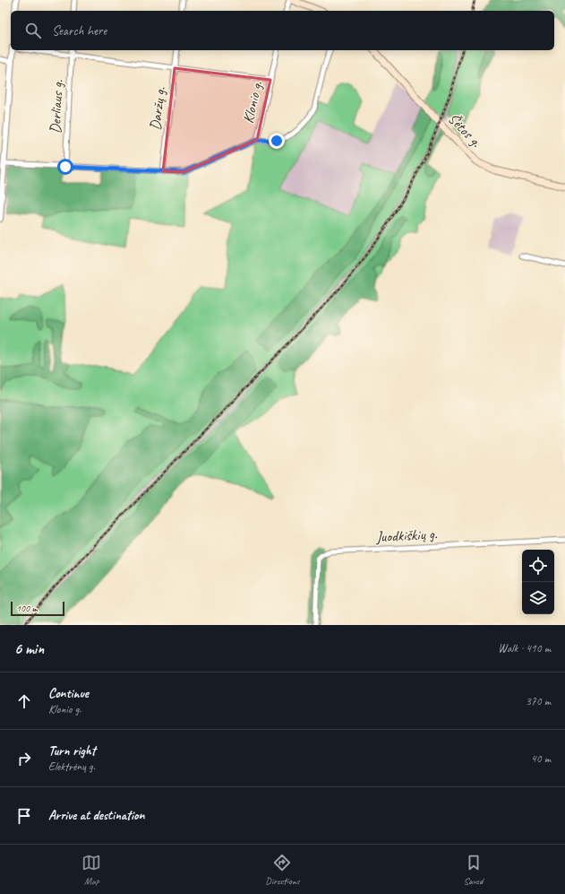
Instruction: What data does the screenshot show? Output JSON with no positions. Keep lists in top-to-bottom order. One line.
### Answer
{"streets":{"main road":["Šėtos g."],"street":["Klonio g.","Derliaus g.","Daržų g.","Juodkiškių g."]},"crossings":[["Klonio g.","Derliaus g."],["Klonio g.","Daržų g."]],"scale_bar":"100 m","page":{"search":"Search here","scale":"100 m","heading":["6 min","Walk · 410 m"],"list":[["Continue","Klonio g.","370 m"],["Turn right","Elektrėnų g.","40 m"],"Arrive at destination"],"nav":["Map","Directions","Saved"]}}
